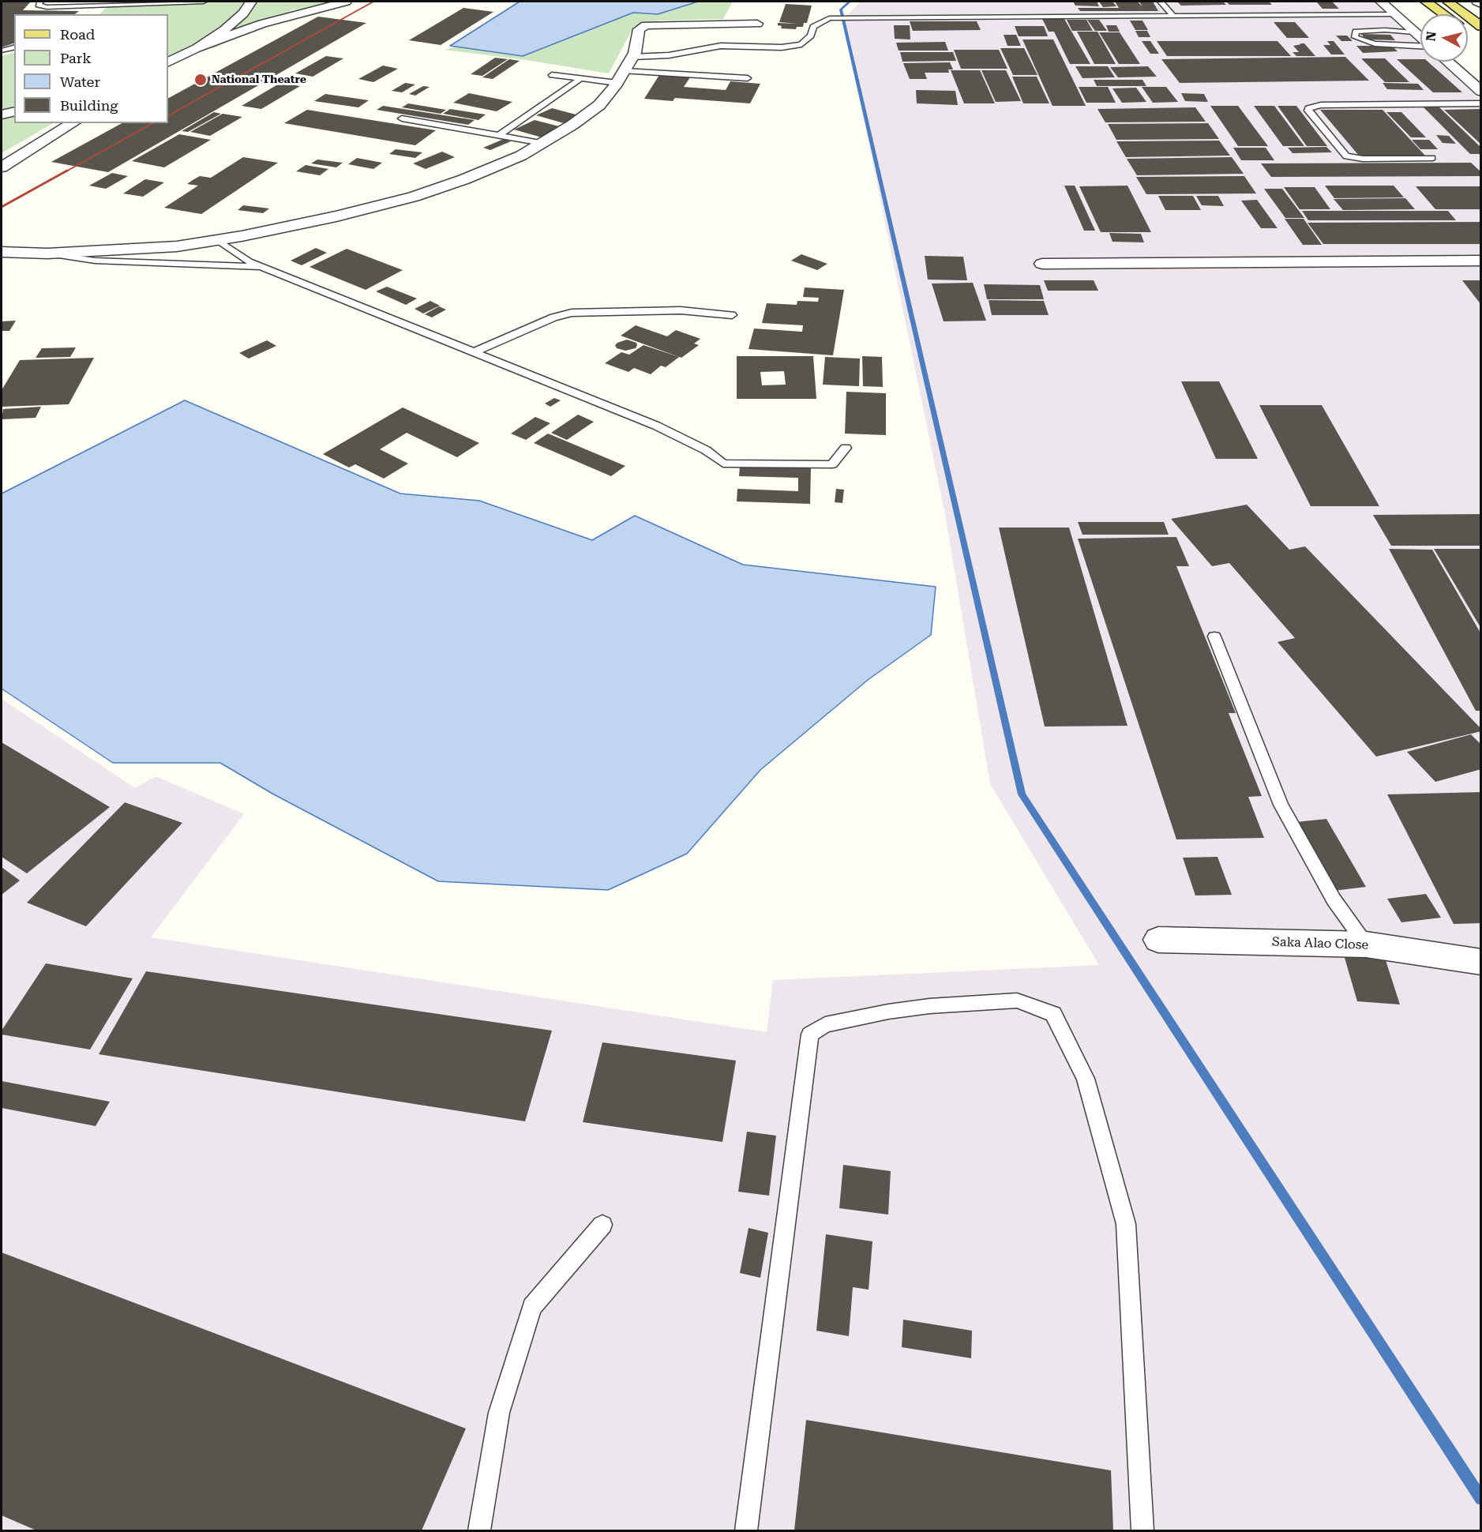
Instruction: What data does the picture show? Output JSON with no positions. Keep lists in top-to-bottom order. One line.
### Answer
{"streets":{"street":["Saka Alao Close"]},"places":["National Theatre"],"legend":["Road","Park","Water","Building"],"north":"left"}
